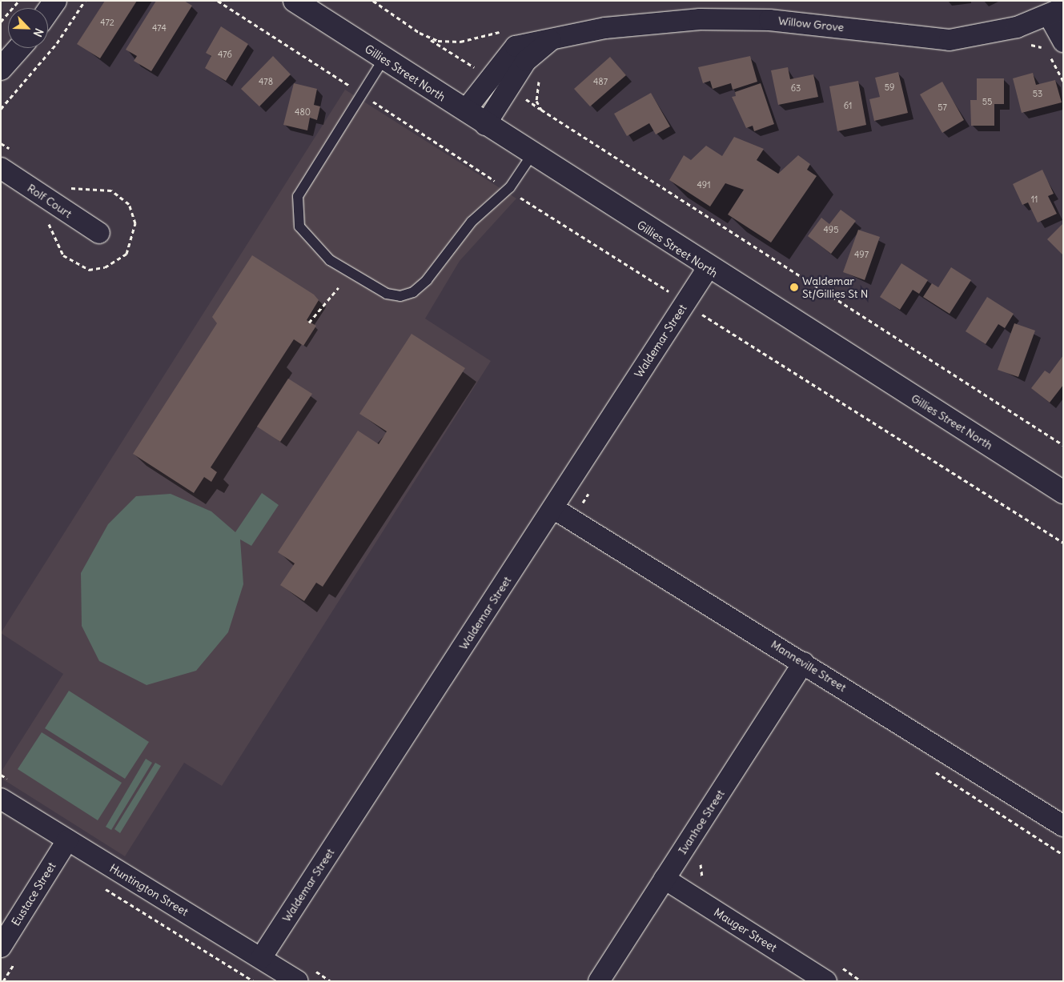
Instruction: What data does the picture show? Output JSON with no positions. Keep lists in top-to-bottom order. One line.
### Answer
{"streets":{"main road":["Gillies Street North"],"street":["Willow Grove","Rolf Court","Waldemar Street","Manneville Street","Ivanhoe Street","Huntington Street","Eustace Street","Mauger Street"]},"crossings":[["Willow Grove","Gillies Street North"],["Gillies Street North","Waldemar Street"],["Waldemar Street","Manneville Street"],["Waldemar Street","Huntington Street"],["Manneville Street","Ivanhoe Street"],["Ivanhoe Street","Mauger Street"],["Huntington Street","Eustace Street"]],"places":["Waldemar St/Gillies St N"],"house_numbers":["472","474","476","478","487","59","63","53","55","61","57","480","491","11","495","497"],"north":"bottom right"}
